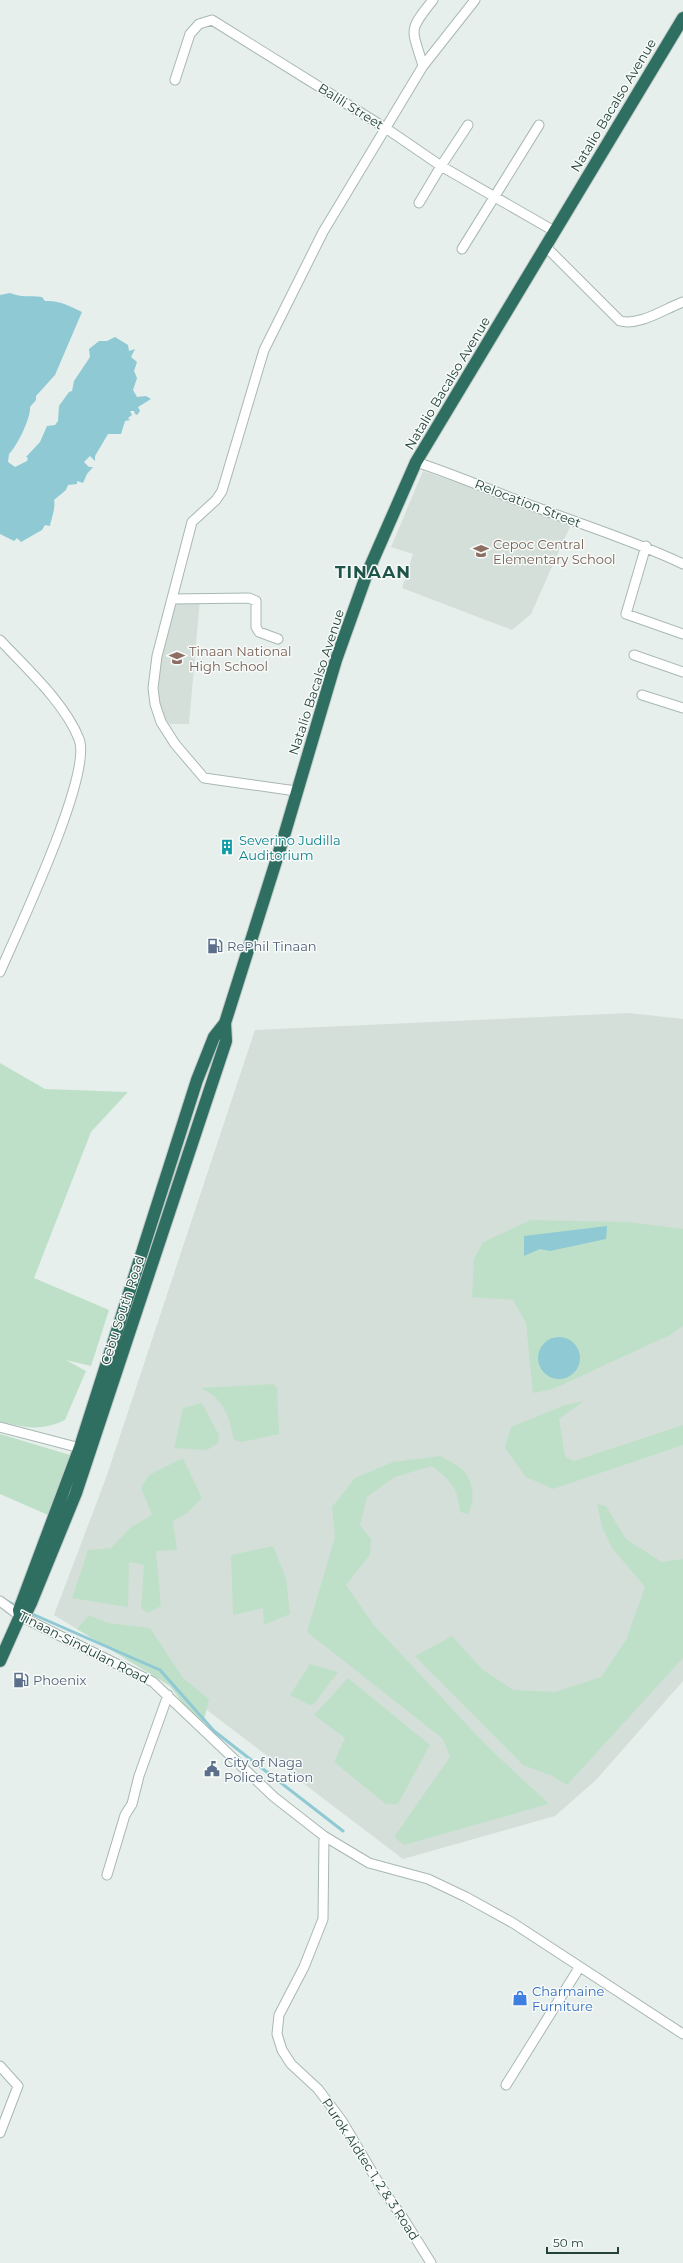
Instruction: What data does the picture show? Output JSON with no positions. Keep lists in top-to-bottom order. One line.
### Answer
{"streets":{"highway":["Natalio Bacalso Avenue","Cebu South Road"],"street":["Balili Street","Relocation Street","Tinaan-Sindulan Road","Purok Aidtec 1, 2 & 3 Road"]},"crossings":[["Natalio Bacalso Avenue","Balili Street"],["Natalio Bacalso Avenue","Relocation Street"],["Natalio Bacalso Avenue","Cebu South Road"],["Cebu South Road","Tinaan-Sindulan Road"],["Tinaan-Sindulan Road","Purok Aidtec 1, 2 & 3 Road"]],"districts":["TINAAN"],"places":{"school or university":["Cepoc Central Elementary School","Tinaan National High School"],"building":["Severino Judilla Auditorium"],"fuel station":["RePhil Tinaan","Phoenix"],"public building":["City of Naga Police Station"],"shop":["Charmaine Furniture"]},"scale_bar":"50 m"}
